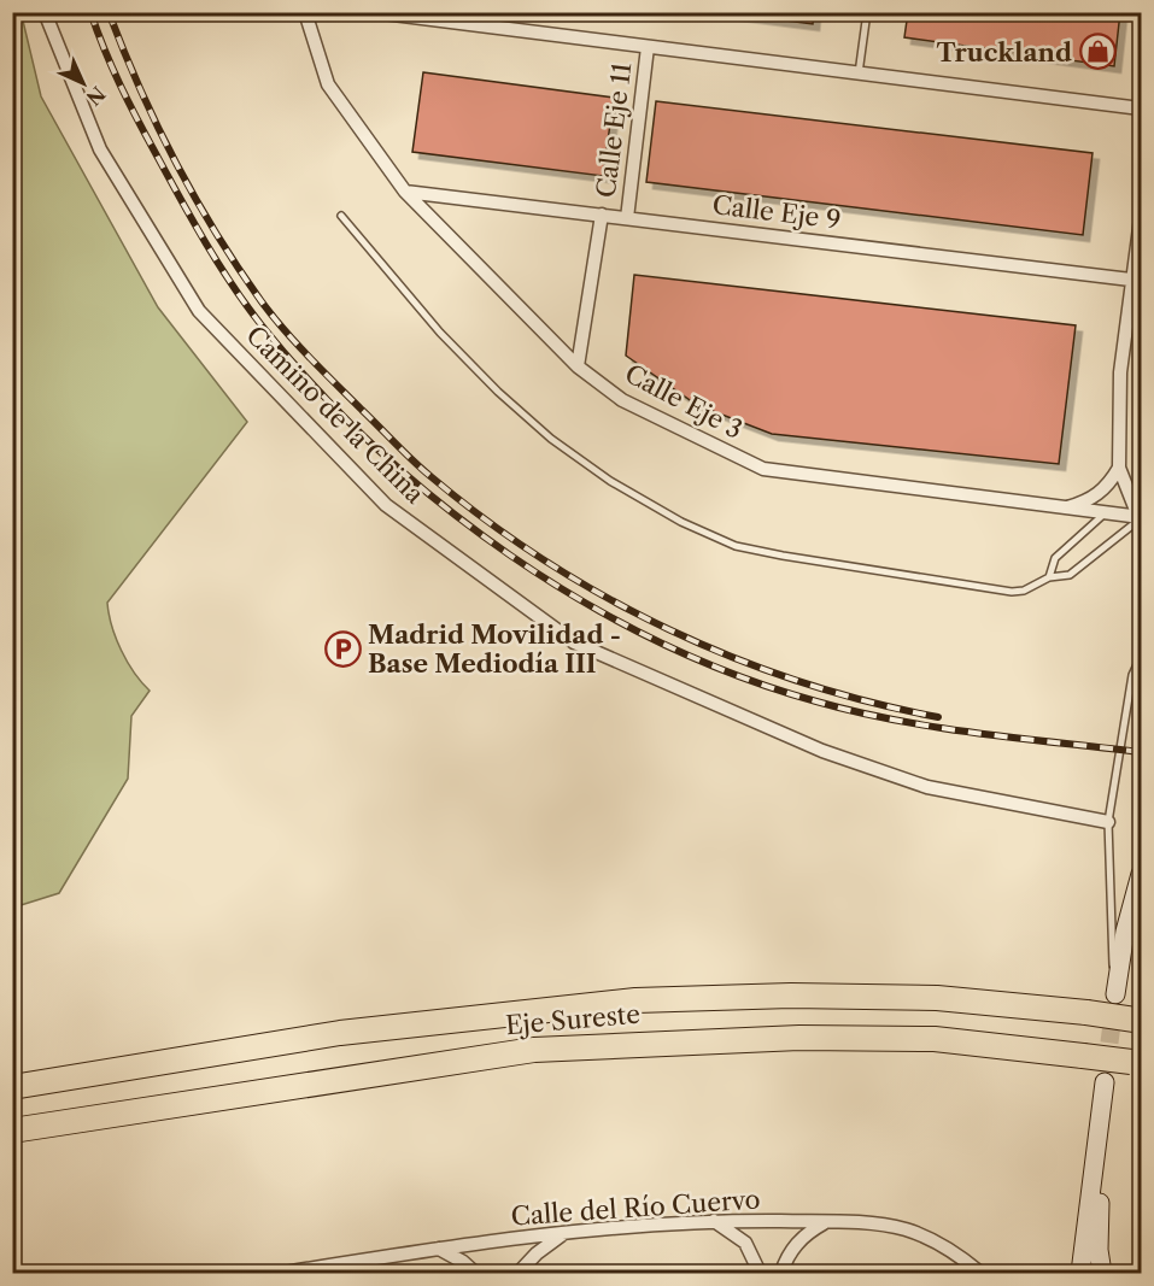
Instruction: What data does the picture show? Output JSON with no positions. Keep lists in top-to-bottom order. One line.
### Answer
{"streets":{"highway":["Eje Sureste"],"street":["Calle Eje 11","Calle Eje 9","Calle Eje 3","Camino de la China","Calle del Río Cuervo"]},"crossings":[["Calle Eje 11","Calle Eje 9"],["Calle Eje 11","Calle Eje 3"],["Calle Eje 9","Calle Eje 3"]],"places":{"shop":["Truckland"],"parking":["Madrid Movilidad - Base Mediodía III"]},"north":"bottom right"}
